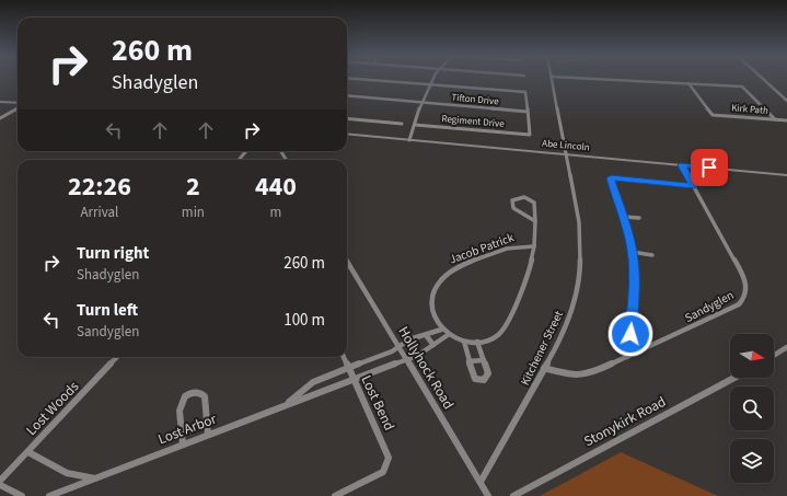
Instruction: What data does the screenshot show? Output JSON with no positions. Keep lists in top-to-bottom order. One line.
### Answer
{"streets":{"street":["Tifton Drive","Kirk Path","Regiment Drive","Abe Lincoln","Jacob Patrick","Sandyglen","Kitchener Street","Hollyhock Road","Lost Bend","Lost Woods","Stonykirk Road","Lost Arbor"]},"crossings":[["Tifton Drive","Regiment Drive"],["Abe Lincoln","Sandyglen"],["Abe Lincoln","Kitchener Street"],["Sandyglen","Kitchener Street"],["Kitchener Street","Hollyhock Road"],["Hollyhock Road","Lost Arbor"],["Lost Bend","Lost Arbor"]],"north":"right","page":{"turn":["260 m","Shadyglen"],"eta":["22:26","Arrival","2","min","440","m"],"list":[{"name":"Turn right","note":"Shadyglen","value":"260 m"},{"name":"Turn left","note":"Sandyglen","value":"100 m"}]}}
